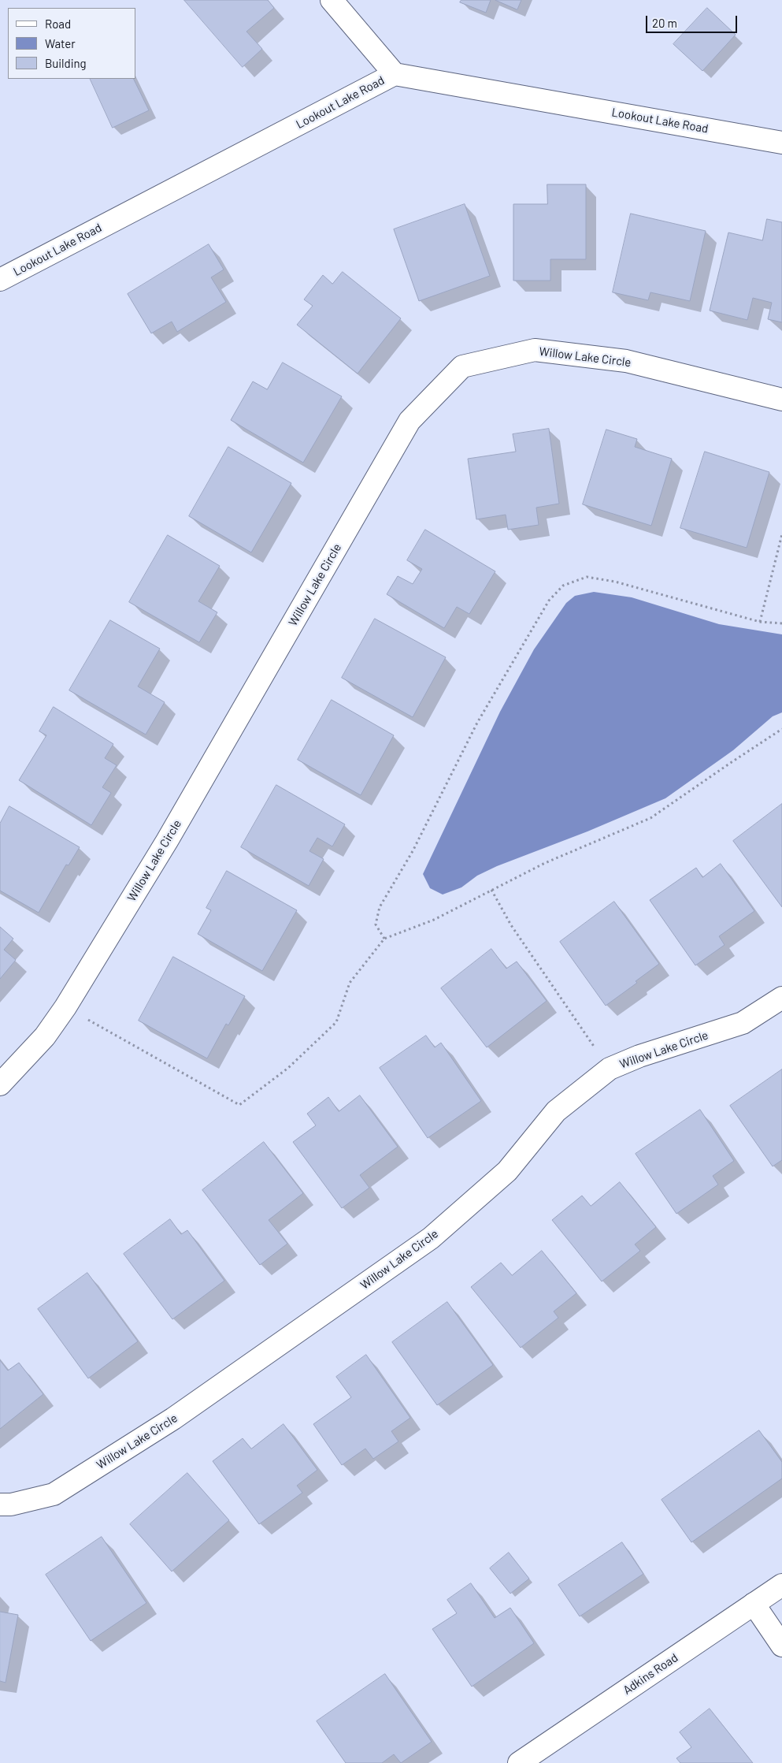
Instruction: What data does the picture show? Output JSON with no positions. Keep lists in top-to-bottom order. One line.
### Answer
{"streets":{"street":["Lookout Lake Road","Willow Lake Circle","Adkins Road"]},"legend":["Road","Water","Building"],"scale_bar":"20 m"}
